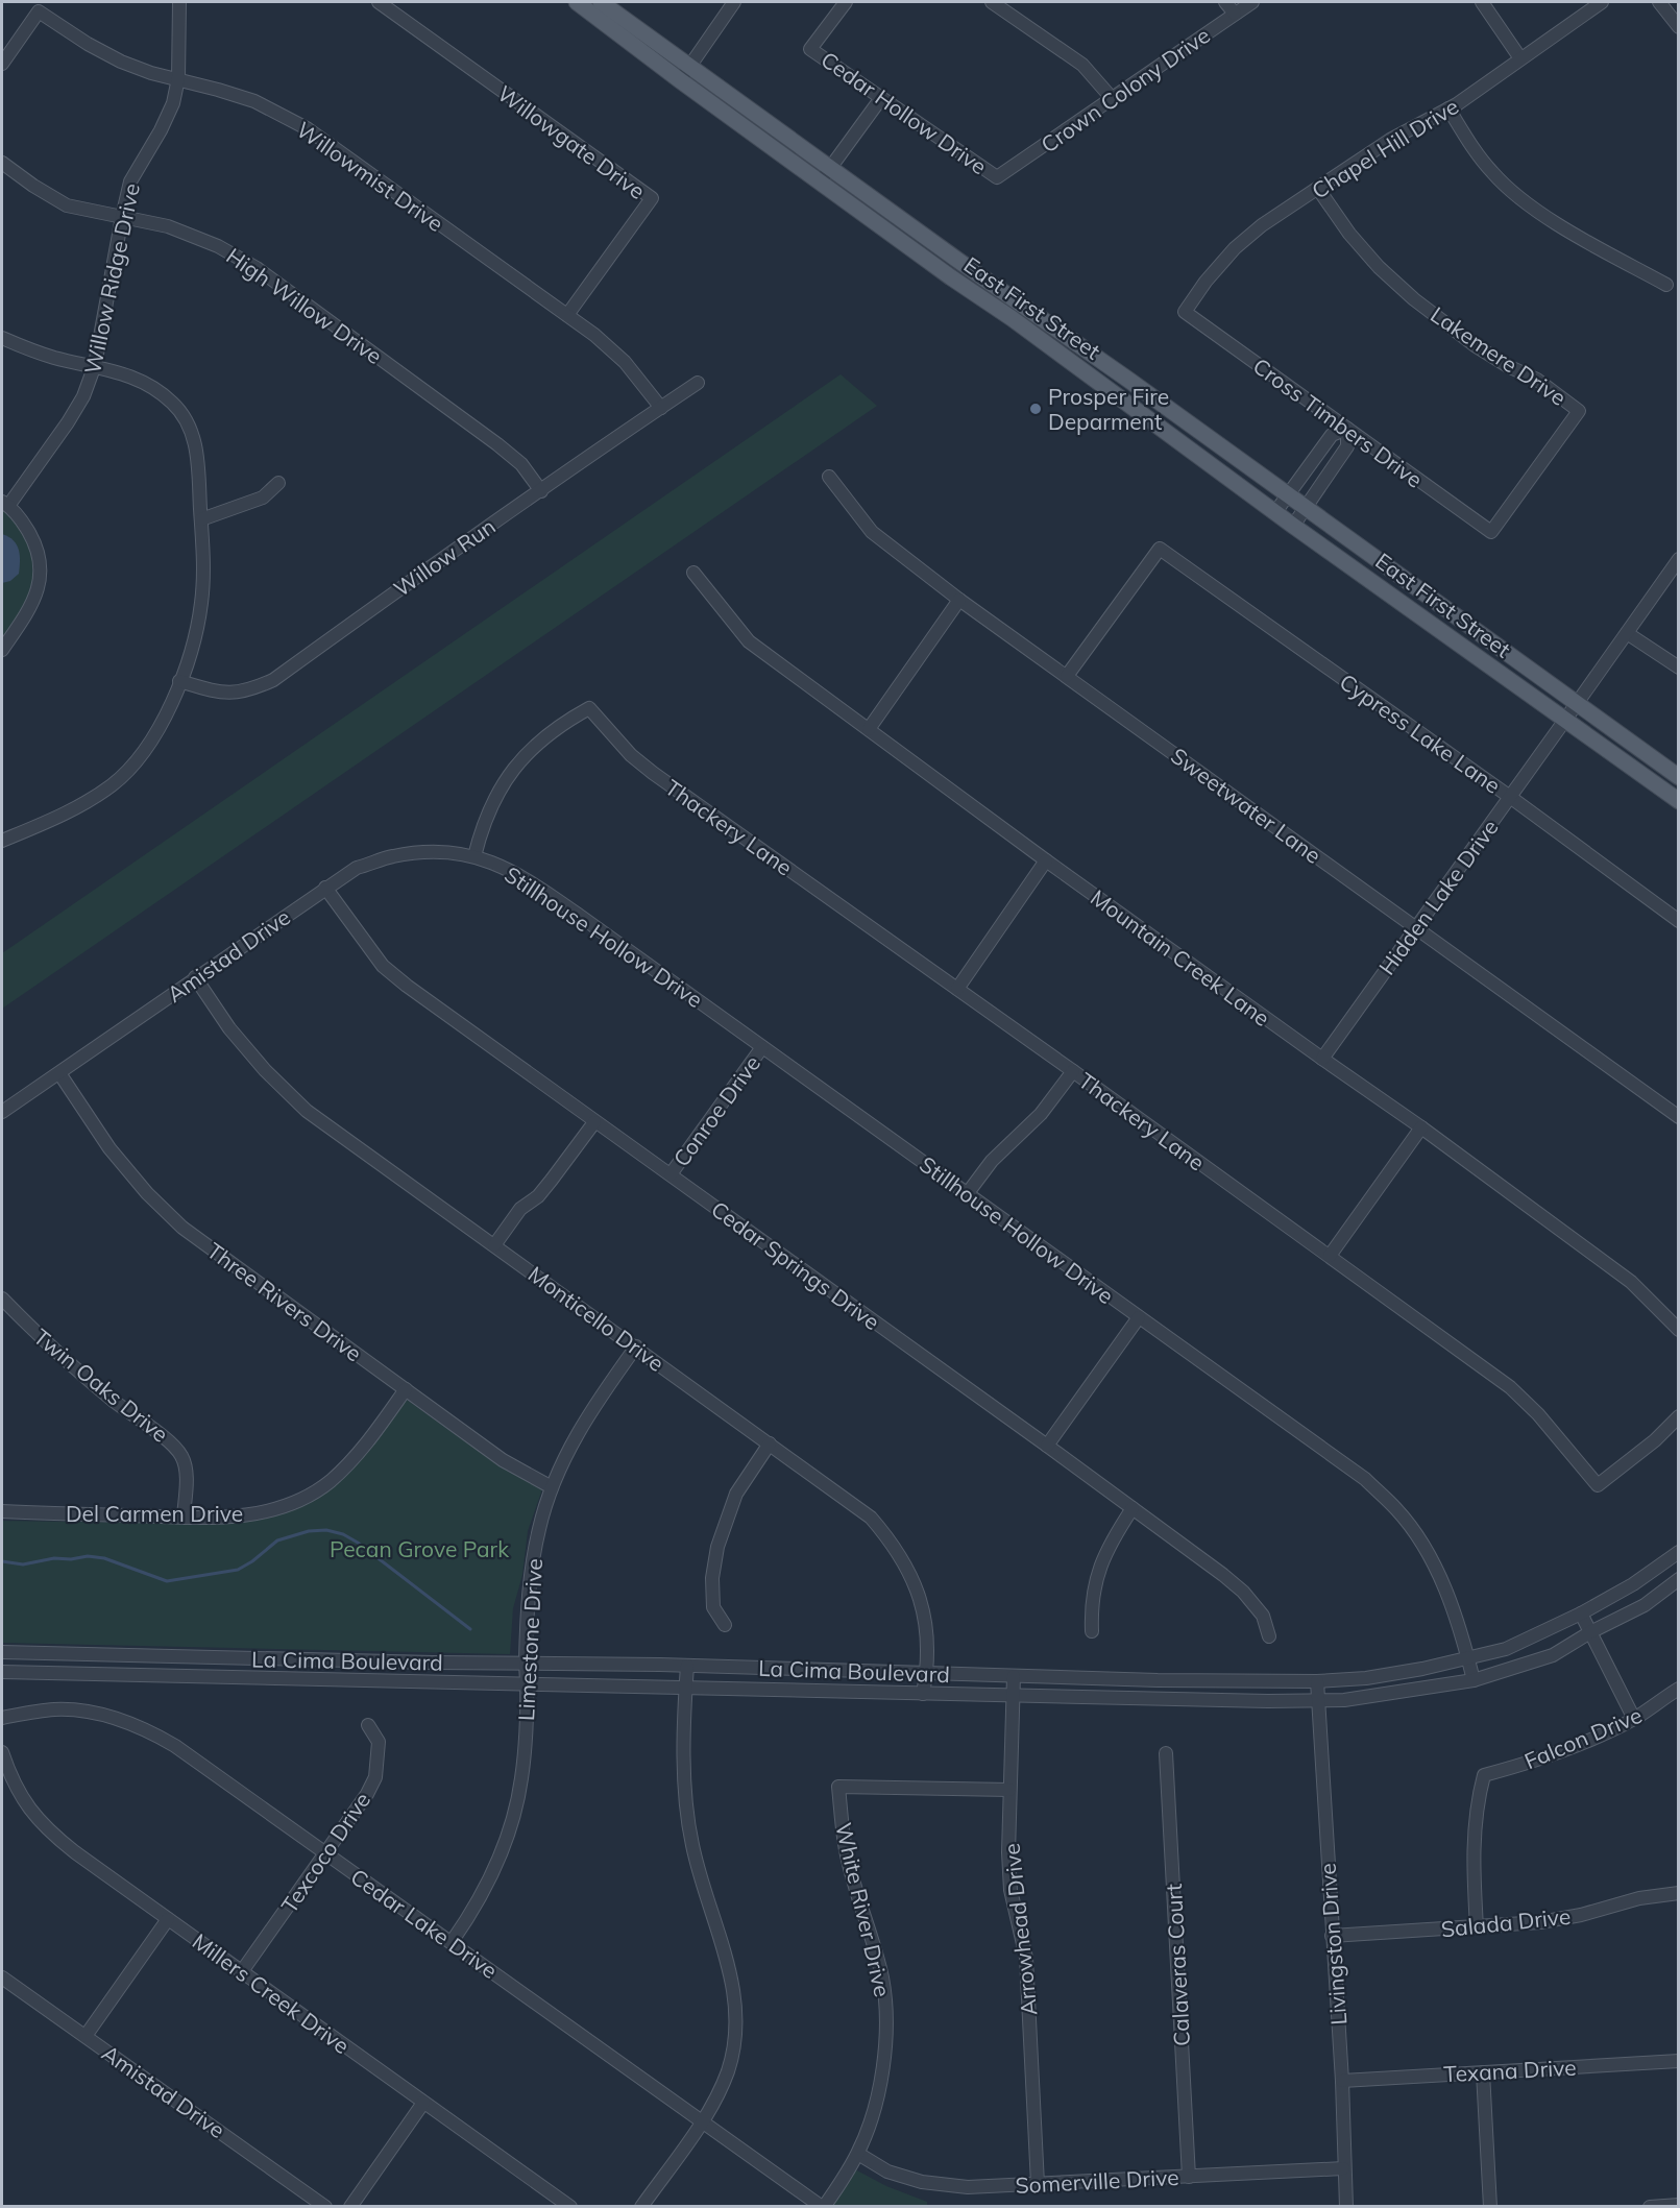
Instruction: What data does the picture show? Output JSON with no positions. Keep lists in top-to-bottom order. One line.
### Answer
{"streets":{"main road":["East First Street"],"street":["Crown Colony Drive","Cedar Hollow Drive","Willowgate Drive","Chapel Hill Drive","Willowmist Drive","Willow Ridge Drive","High Willow Drive","Lakemere Drive","Cross Timbers Drive","Willow Run","Cypress Lake Lane","Sweetwater Lane","Thackery Lane","Hidden Lake Drive","Stillhouse Hollow Drive","Amistad Drive","Mountain Creek Lane","Conroe Drive","Cedar Springs Drive","Three Rivers Drive","Monticello Drive","Twin Oaks Drive","Del Carmen Drive","Limestone Drive","La Cima Boulevard","Falcon Drive","Texcoco Drive","White River Drive","Salada Drive","Cedar Lake Drive","Arrowhead Drive","Livingston Drive","Calaveras Court","Millers Creek Drive","Texana Drive","Somerville Drive"]},"crossings":[["Crown Colony Drive","Cedar Hollow Drive"],["Willowgate Drive","Willowmist Drive"],["Chapel Hill Drive","Lakemere Drive"],["Chapel Hill Drive","Cross Timbers Drive"],["Willowmist Drive","Willow Ridge Drive"],["Willowmist Drive","Willow Run"],["Willow Ridge Drive","High Willow Drive"],["High Willow Drive","Willow Run"],["East First Street","Hidden Lake Drive"],["Lakemere Drive","Cross Timbers Drive"],["Cypress Lake Lane","Sweetwater Lane"],["Cypress Lake Lane","Hidden Lake Drive"],["Sweetwater Lane","Hidden Lake Drive"],["Thackery Lane","Stillhouse Hollow Drive"],["Thackery Lane","Amistad Drive"],["Hidden Lake Drive","Mountain Creek Lane"],["Stillhouse Hollow Drive","Amistad Drive"],["Stillhouse Hollow Drive","Conroe Drive"],["Stillhouse Hollow Drive","La Cima Boulevard"],["Amistad Drive","Cedar Springs Drive"],["Amistad Drive","Three Rivers Drive"],["Amistad Drive","Monticello Drive"],["Conroe Drive","Cedar Springs Drive"],["Three Rivers Drive","Del Carmen Drive"],["Three Rivers Drive","Limestone Drive"],["Monticello Drive","Limestone Drive"],["Monticello Drive","La Cima Boulevard"],["Twin Oaks Drive","Del Carmen Drive"],["Limestone Drive","La Cima Boulevard"],["Limestone Drive","Cedar Lake Drive"],["La Cima Boulevard","Arrowhead Drive"],["La Cima Boulevard","Livingston Drive"],["Falcon Drive","Salada Drive"],["Texcoco Drive","Cedar Lake Drive"],["Texcoco Drive","Millers Creek Drive"],["White River Drive","Cedar Lake Drive"],["White River Drive","Arrowhead Drive"],["White River Drive","Somerville Drive"],["Salada Drive","Livingston Drive"],["Arrowhead Drive","Somerville Drive"],["Livingston Drive","Texana Drive"],["Livingston Drive","Somerville Drive"],["Calaveras Court","Somerville Drive"]],"parks":["Pecan Grove Park"],"places":["Prosper Fire Deparment"]}
